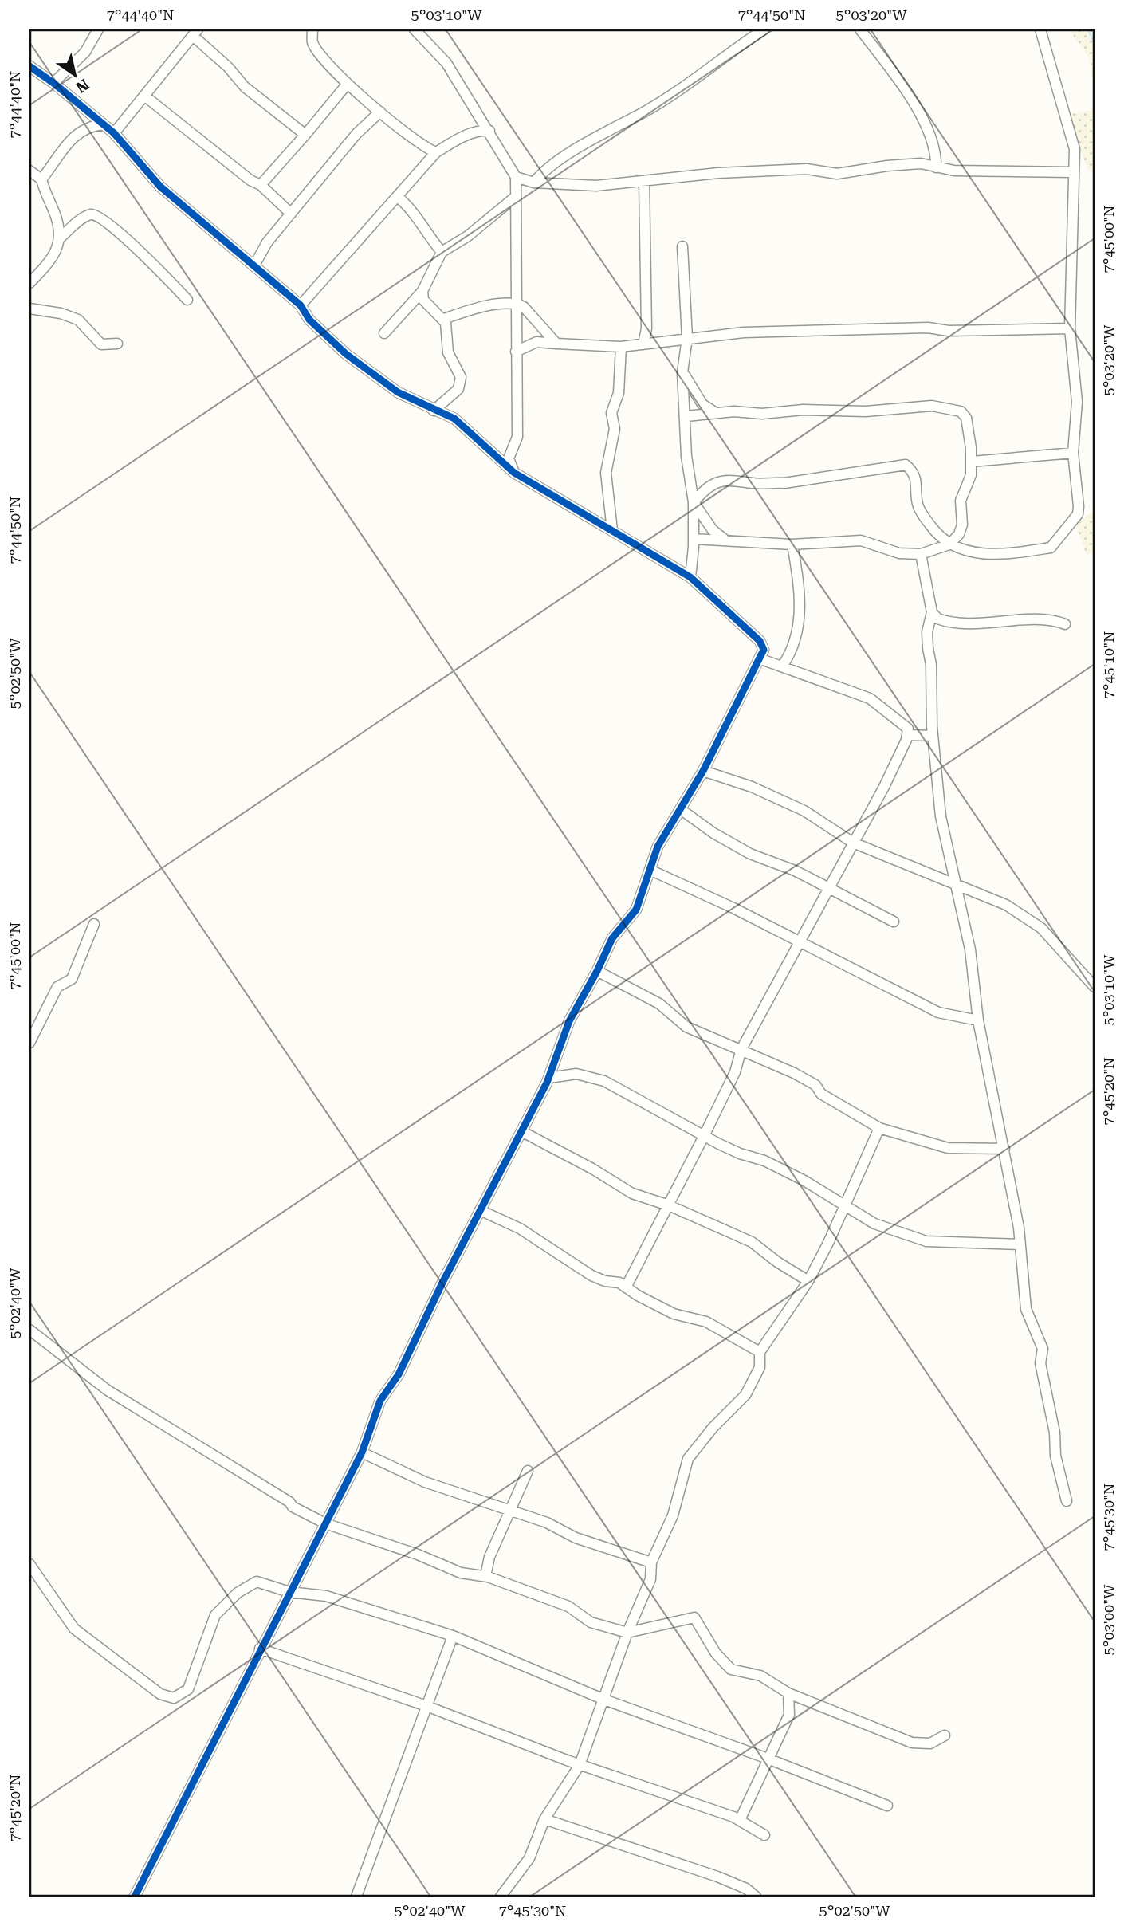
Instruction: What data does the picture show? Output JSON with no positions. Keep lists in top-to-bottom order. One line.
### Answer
{"north":"bottom right","coordinates":["7°44'40\"N","5°03'10\"W","7°44'50\"N","5°03'20\"W","7°45'00\"N","7°45'10\"N","5°02'50\"W","7°45'20\"N","5°02'40\"W","7°45'30\"N","5°03'00\"W"]}
